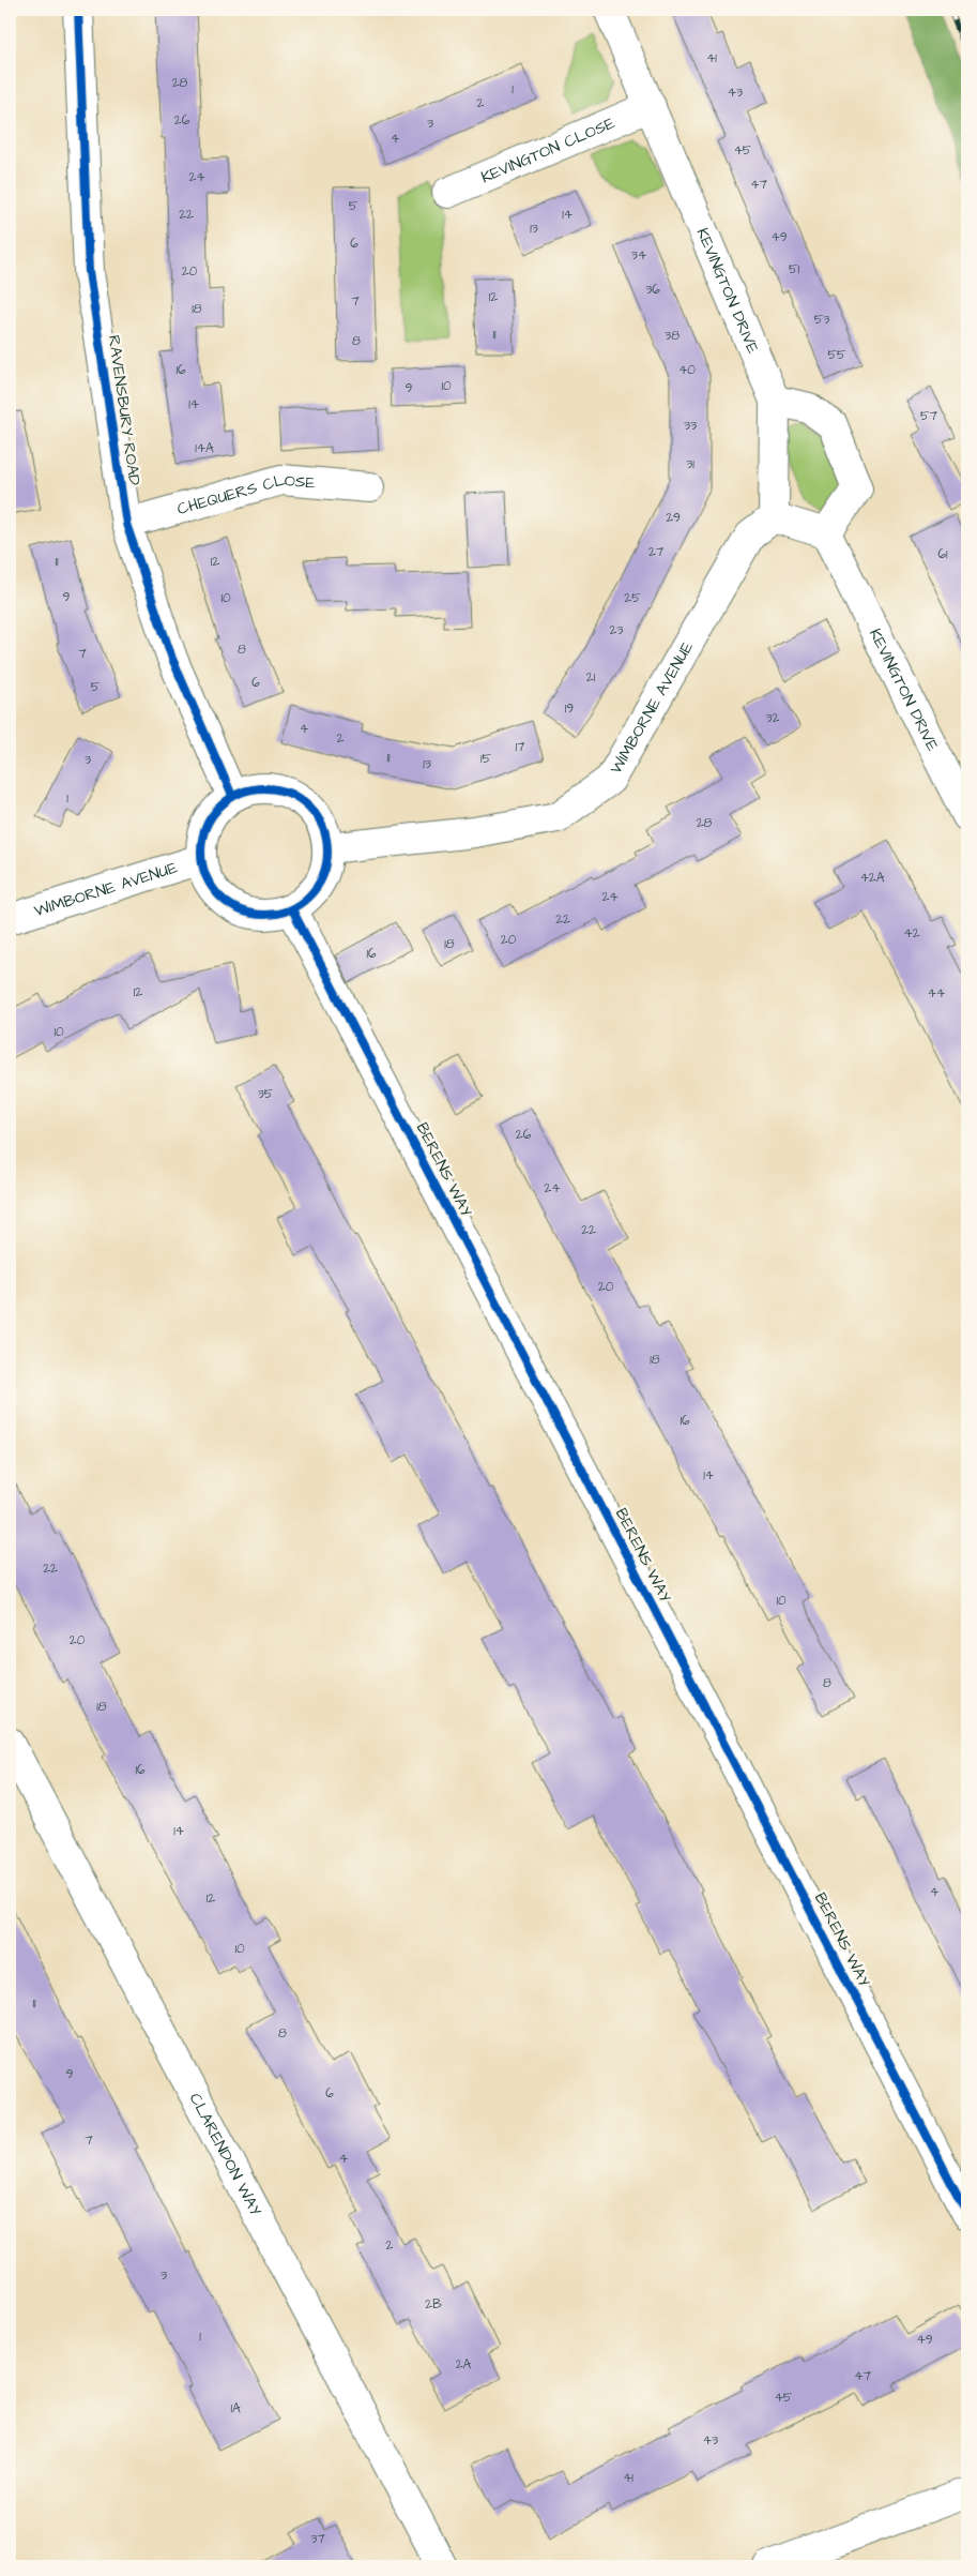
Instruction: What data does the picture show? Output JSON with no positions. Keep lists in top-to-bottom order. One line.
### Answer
{"streets":{"street":["KEVINGTON CLOSE","KEVINGTON DRIVE","RAVENSBURY ROAD","CHEQUERS CLOSE","WIMBORNE AVENUE","BERENS WAY","CLARENDON WAY"]},"crossings":[["KEVINGTON CLOSE","KEVINGTON DRIVE"],["RAVENSBURY ROAD","CHEQUERS CLOSE"],["RAVENSBURY ROAD","WIMBORNE AVENUE"],["RAVENSBURY ROAD","BERENS WAY"],["WIMBORNE AVENUE","BERENS WAY"]],"house_numbers":["41","28","1","43","2","26","3","4","45","24","47","5","22","14","13","49","6","34","51","20","36","12","7","18","53","11","38","8","55","16","40","10","9","14","57","33","14A","31","29","27","61","11","12","9","10","25","23","8","7","21","6","5","19","32","4","2","17","11","15","3","13","1","28","42A","24","22","42","20","18","16","12","44","10","35","26","24","22","20","18","16","14","22","10","20","8","18","16","14","4","12","10","11","8","9","6","7","4","2","3","2B","1","49","2A","47","45","1A","43","41","37"]}
